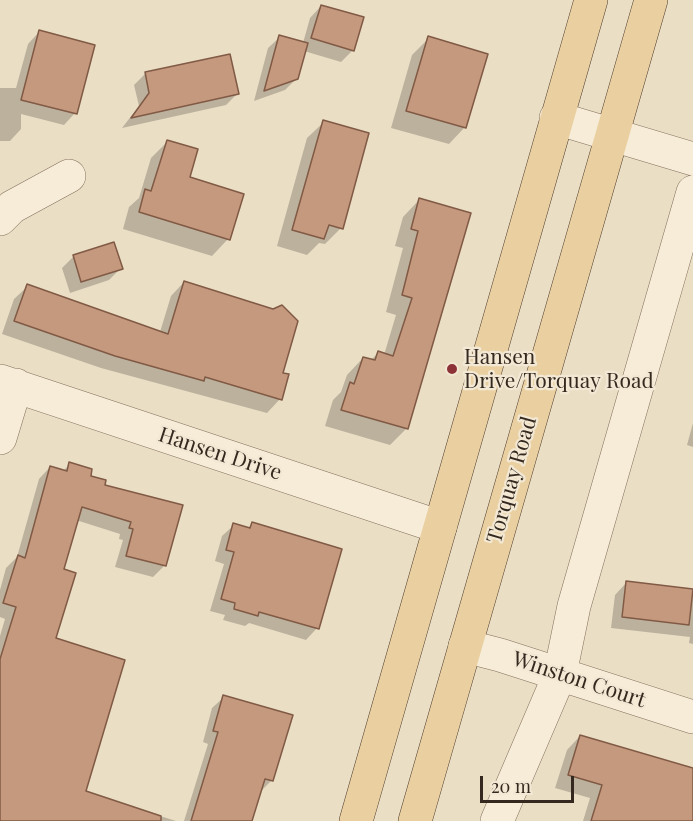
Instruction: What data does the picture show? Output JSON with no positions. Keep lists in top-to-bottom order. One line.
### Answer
{"streets":{"main road":["Torquay Road"],"street":["Hansen Drive","Winston Court"]},"crossings":[["Torquay Road","Winston Court"]],"places":["Hansen Drive/Torquay Road"],"scale_bar":"20 m"}
